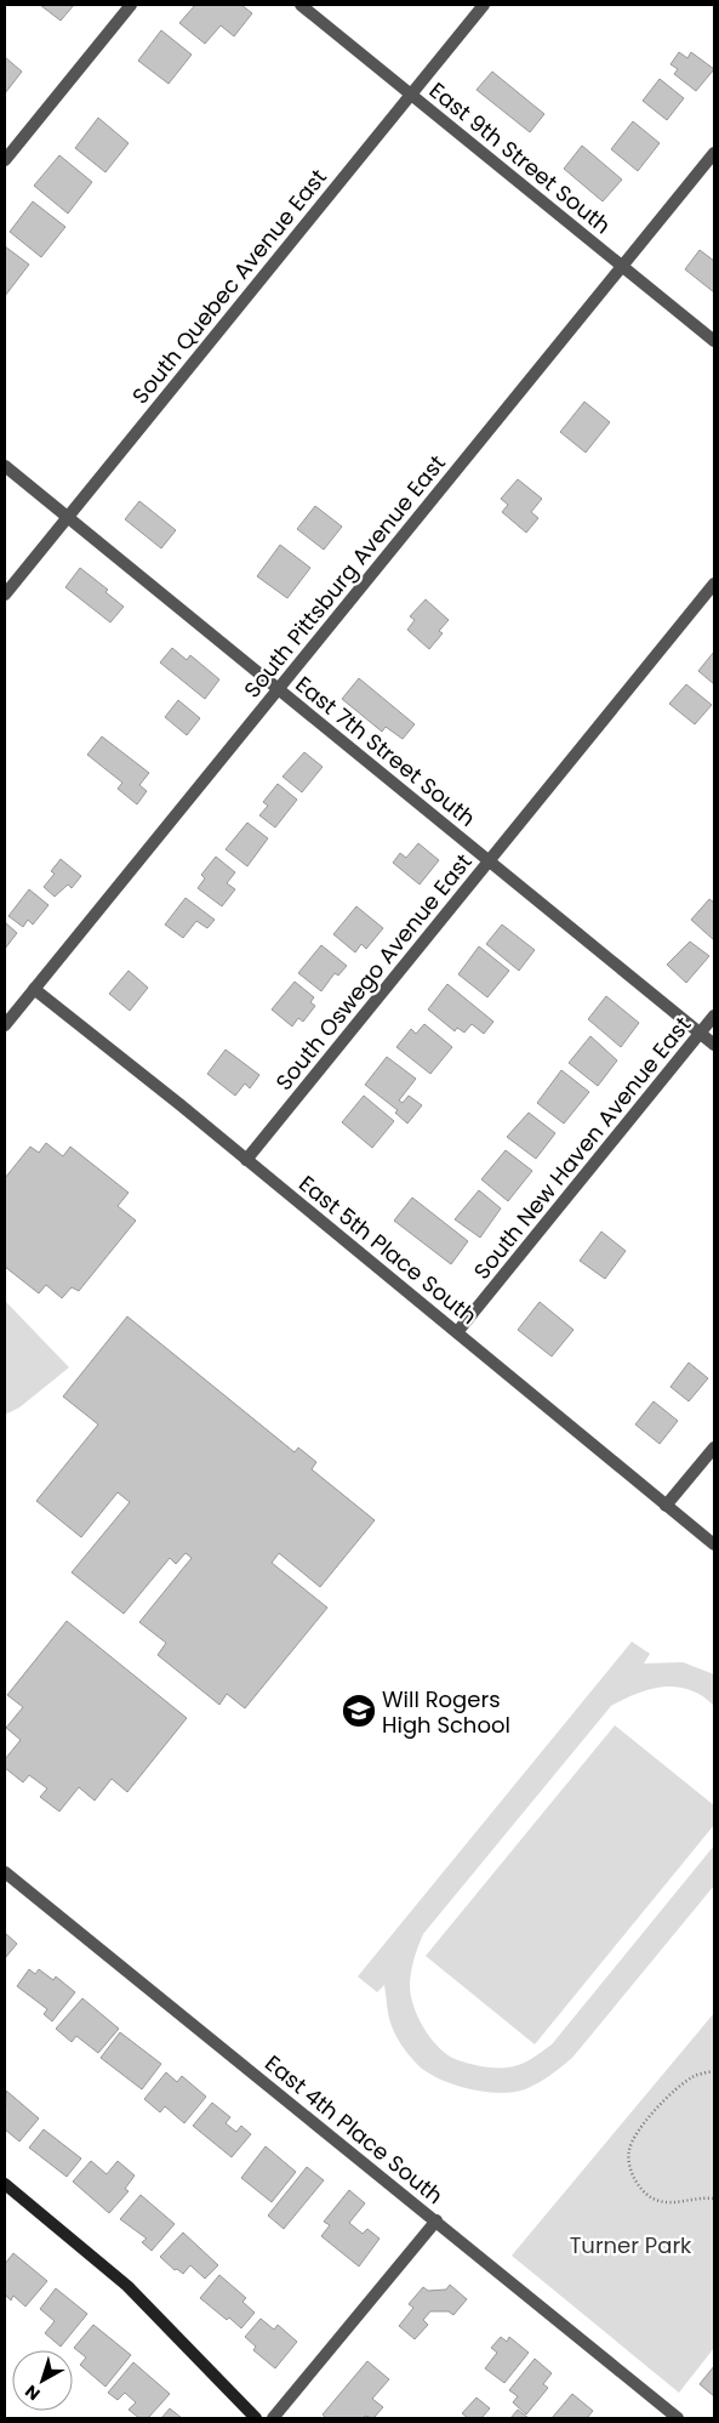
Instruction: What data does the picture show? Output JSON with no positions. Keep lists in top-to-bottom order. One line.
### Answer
{"streets":{"street":["East 9th Street South","South Quebec Avenue East","South Pittsburg Avenue East","East 7th Street South","South Oswego Avenue East","South New Haven Avenue East","East 5th Place South","East 4th Place South"]},"crossings":[["East 9th Street South","South Quebec Avenue East"],["East 9th Street South","South Pittsburg Avenue East"],["South Quebec Avenue East","East 7th Street South"],["South Pittsburg Avenue East","East 7th Street South"],["South Pittsburg Avenue East","East 5th Place South"],["East 7th Street South","South Oswego Avenue East"],["East 7th Street South","South New Haven Avenue East"],["South Oswego Avenue East","East 5th Place South"],["South New Haven Avenue East","East 5th Place South"]],"parks":["Turner Park"],"places":{"school or university":["Will Rogers High School"]},"north":"bottom left"}
